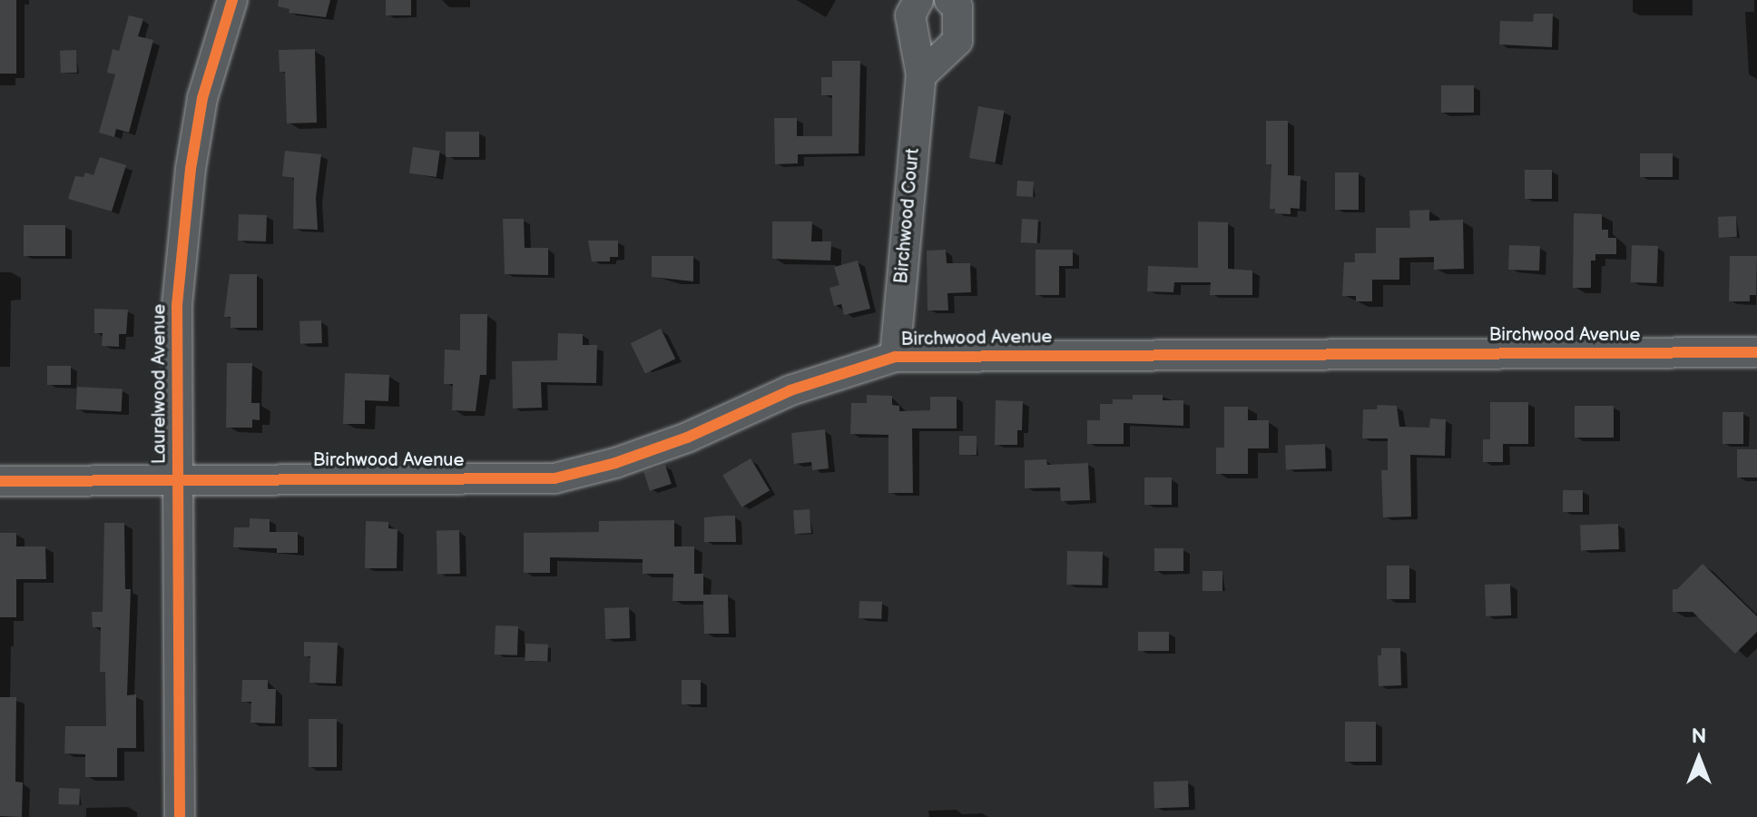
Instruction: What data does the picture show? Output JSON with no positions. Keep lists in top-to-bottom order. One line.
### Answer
{"streets":{"street":["Birchwood Court","Birchwood Avenue","Laurelwood Avenue"]},"crossings":[["Birchwood Court","Birchwood Avenue"],["Birchwood Avenue","Laurelwood Avenue"]],"north":"top"}
